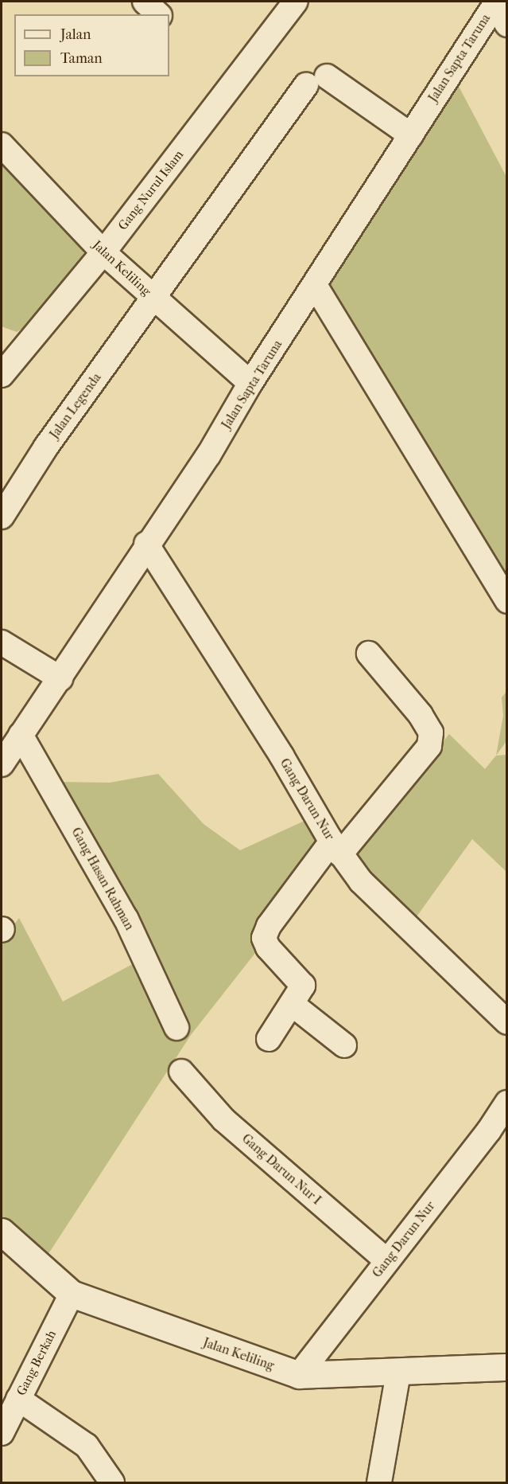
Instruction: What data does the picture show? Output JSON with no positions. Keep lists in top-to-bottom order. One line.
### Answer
{"streets":{"street":["Jalan Sapta Taruna","Gang Nurul Islam","Jalan Keliling","Jalan Legenda","Gang Darun Nur","Gang Hasan Rahman","Gang Darun Nur I","Gang Berkah"]},"crossings":[["Jalan Sapta Taruna","Jalan Keliling"],["Jalan Sapta Taruna","Jalan Legenda"],["Jalan Sapta Taruna","Gang Darun Nur"],["Jalan Sapta Taruna","Gang Hasan Rahman"],["Gang Nurul Islam","Jalan Keliling"],["Jalan Keliling","Jalan Legenda"],["Jalan Keliling","Gang Darun Nur"],["Jalan Keliling","Gang Berkah"],["Gang Darun Nur","Gang Darun Nur I"]],"legend":["Jalan","Taman"]}
